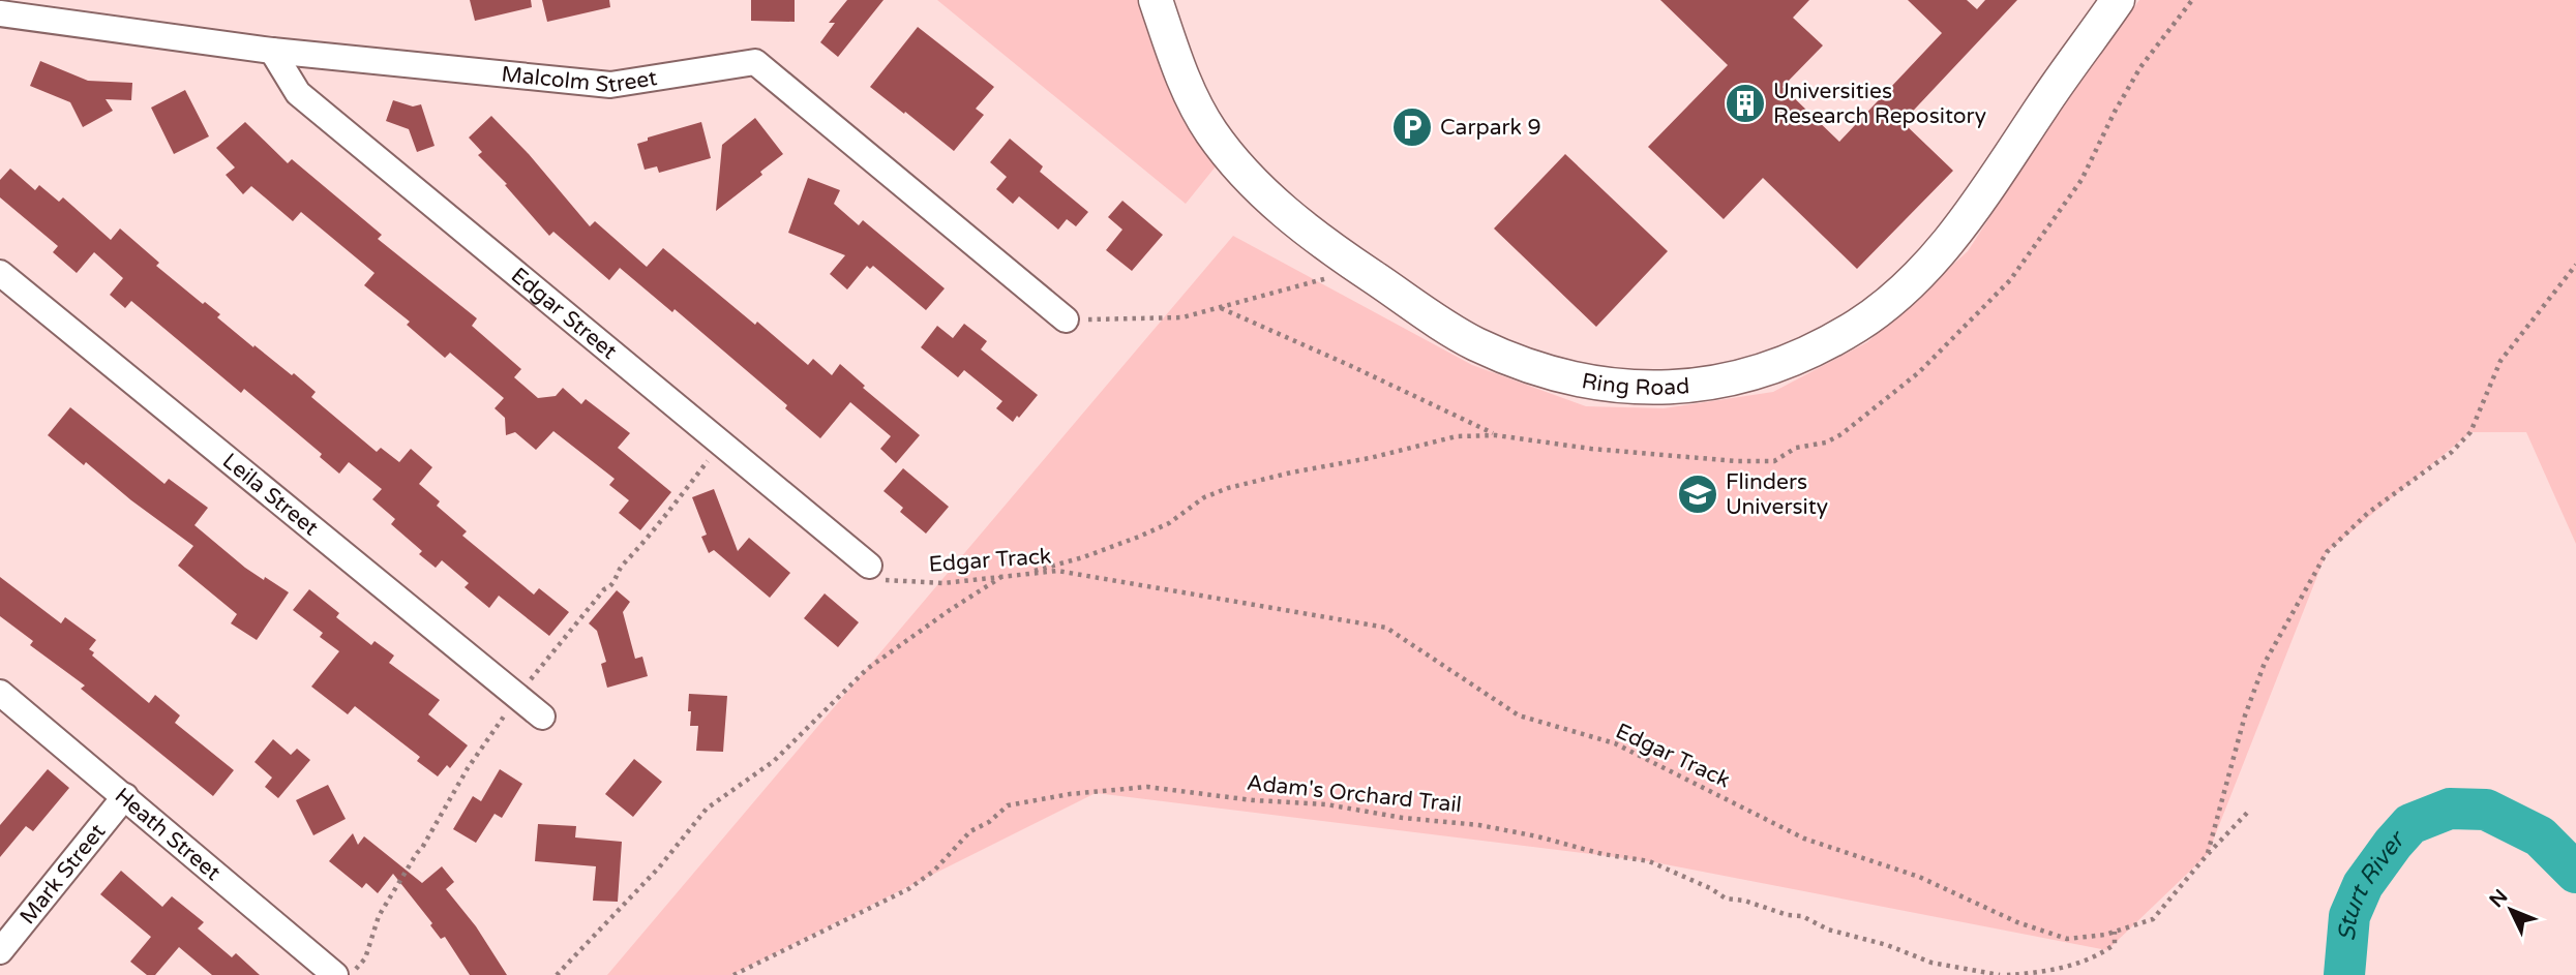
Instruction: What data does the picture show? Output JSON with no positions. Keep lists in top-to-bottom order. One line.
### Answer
{"streets":{"street":["Malcolm Street","Edgar Street","Ring Road","Leila Street","Heath Street","Mark Street"],"path":["Edgar Track","Adam's Orchard Trail"]},"crossings":[["Malcolm Street","Edgar Street"],["Edgar Street","Edgar Track"],["Heath Street","Mark Street"]],"water":["Sturt River"],"places":{"building":["Universities Research Repository"],"parking":["Carpark 9"],"school or university":["Flinders University"]},"north":"top left"}
